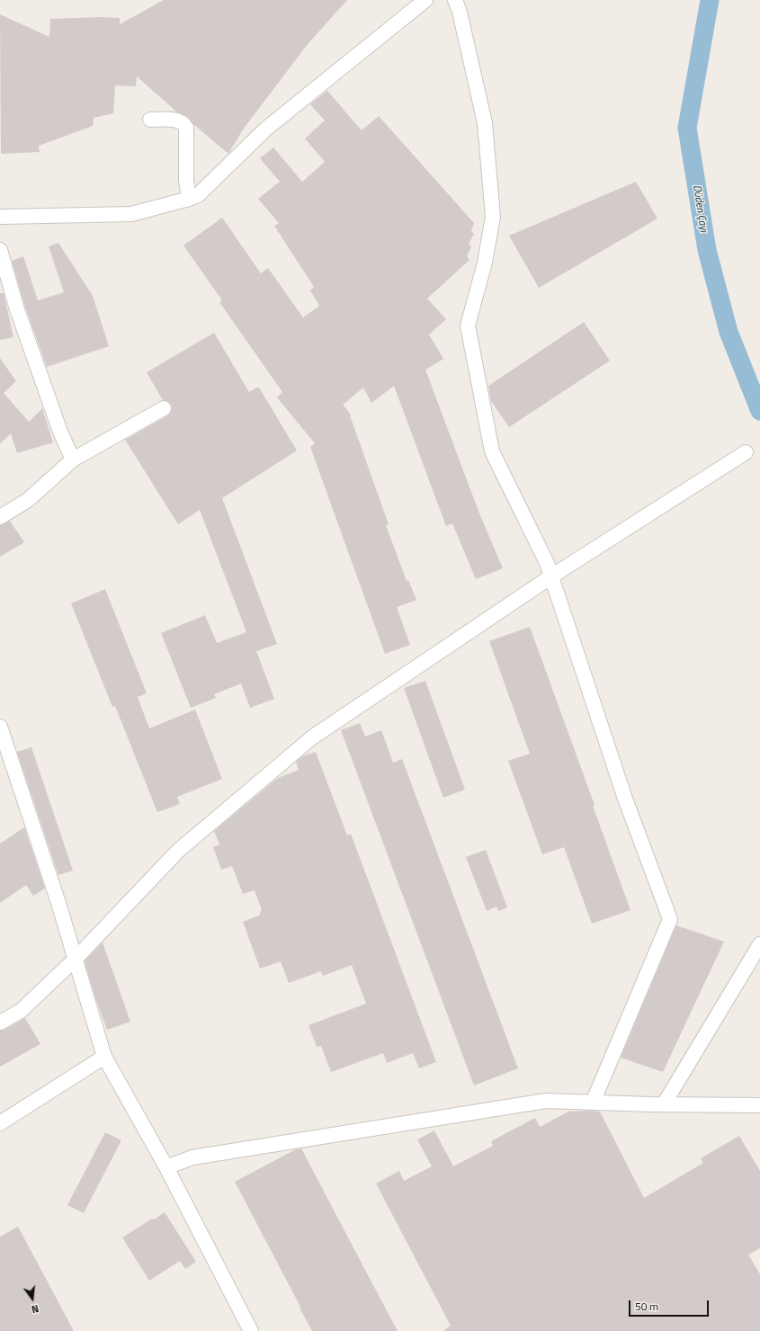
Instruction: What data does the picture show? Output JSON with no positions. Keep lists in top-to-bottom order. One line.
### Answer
{"water":["Düden Çayı"],"scale_bar":"50 m","north":"bottom"}
